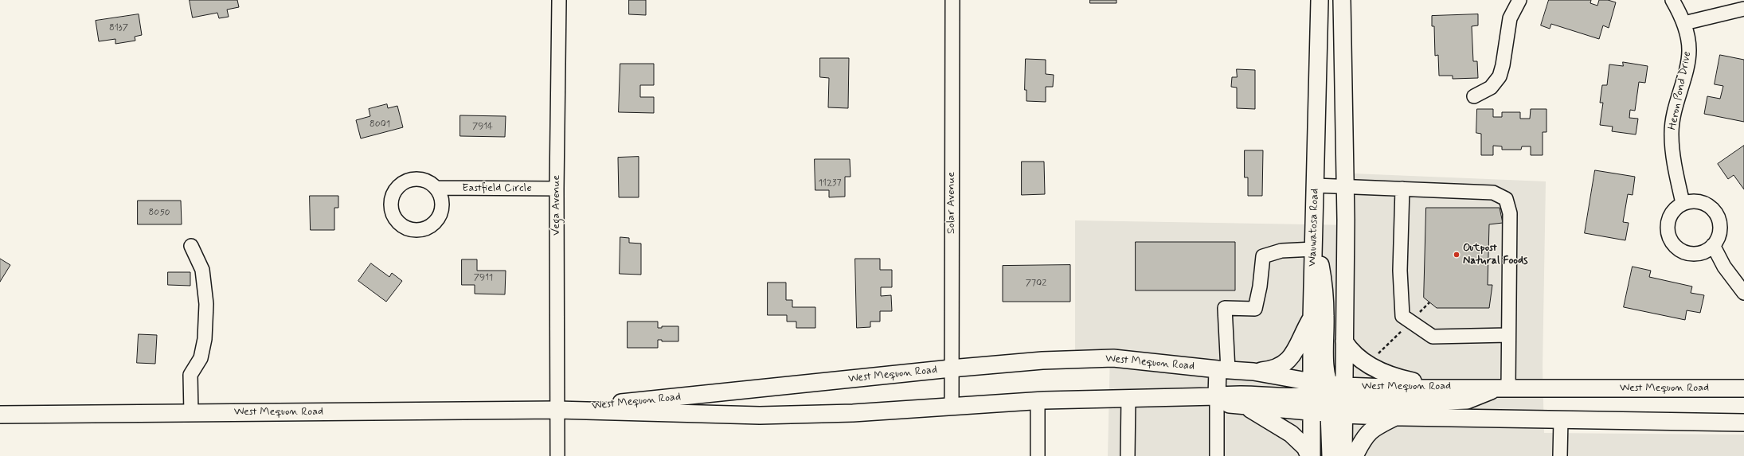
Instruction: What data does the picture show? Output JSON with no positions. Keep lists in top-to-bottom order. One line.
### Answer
{"streets":{"main road":["Wauwatosa Road","West Mequon Road"],"street":["Heron Pond Drive","Eastfield Circle","Solar Avenue","Vega Avenue"]},"crossings":[["Eastfield Circle","Vega Avenue"],["Solar Avenue","West Mequon Road"],["Vega Avenue","West Mequon Road"],["Wauwatosa Road","West Mequon Road"]],"places":["Outpost Natural Foods"],"house_numbers":["8137","8001","7914","11237","8050","7911","7702"]}
